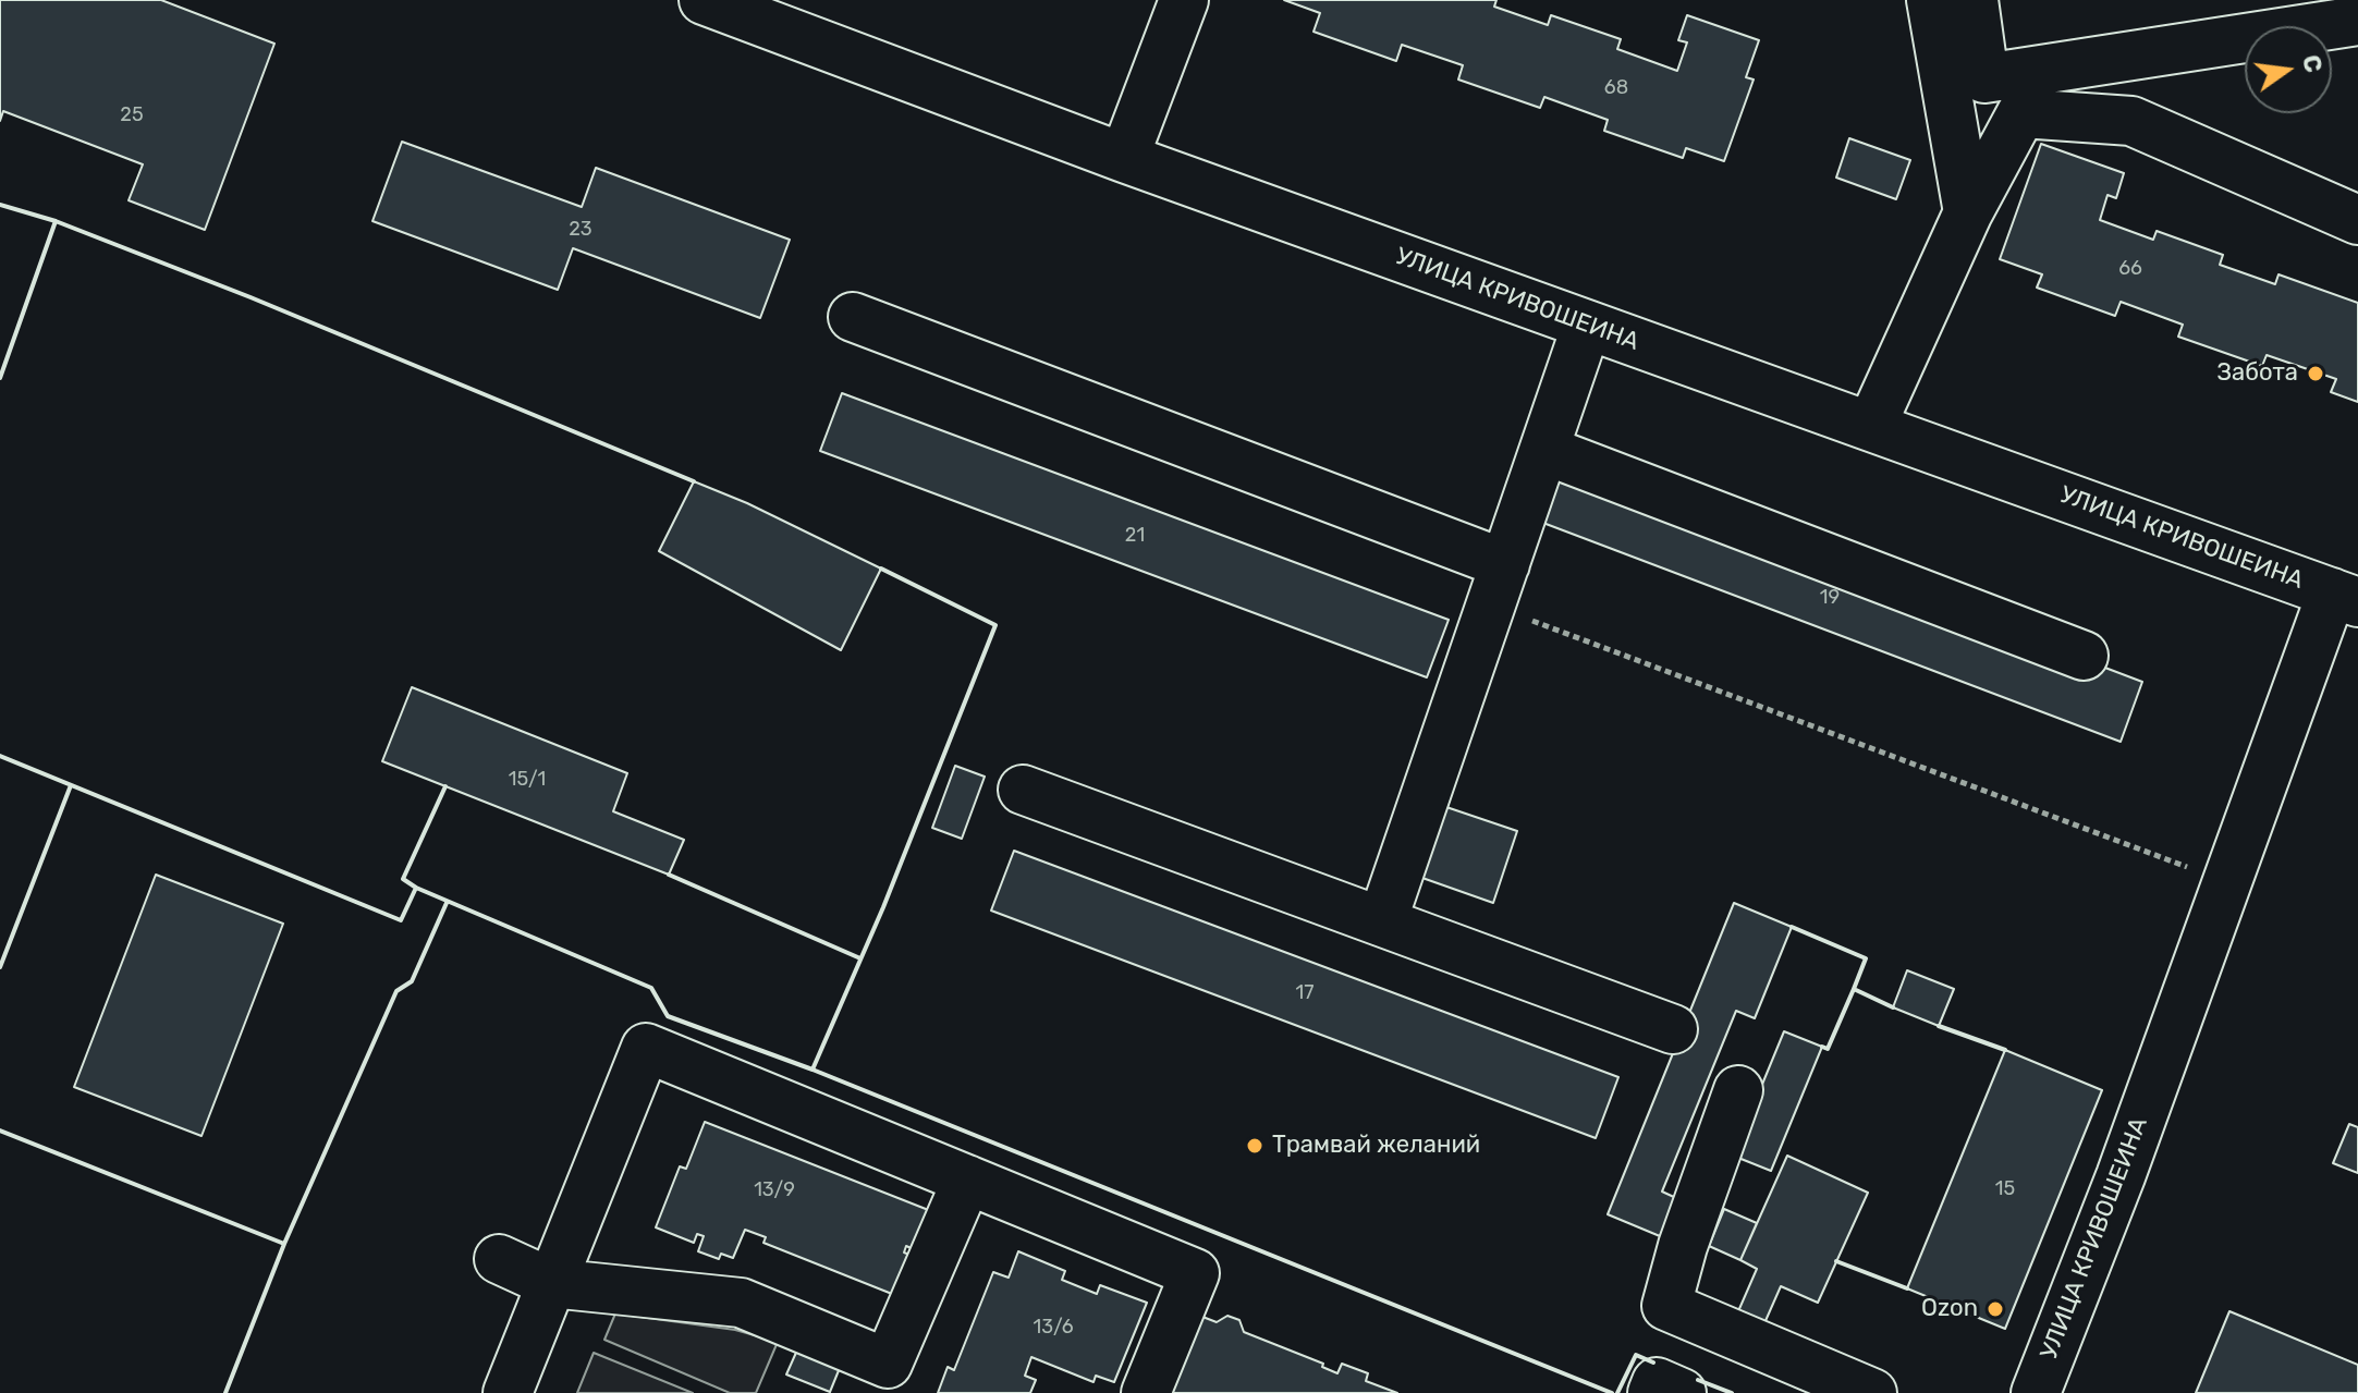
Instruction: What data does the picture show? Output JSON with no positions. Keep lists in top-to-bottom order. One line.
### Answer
{"streets":{"street":["УЛИЦА КРИВОШЕИНА"]},"places":["Забота","Трамвай желаний","Ozon"],"house_numbers":["68","25","23","66","21","19","15/1","17","15","13/9","13/6"],"north":"right"}
